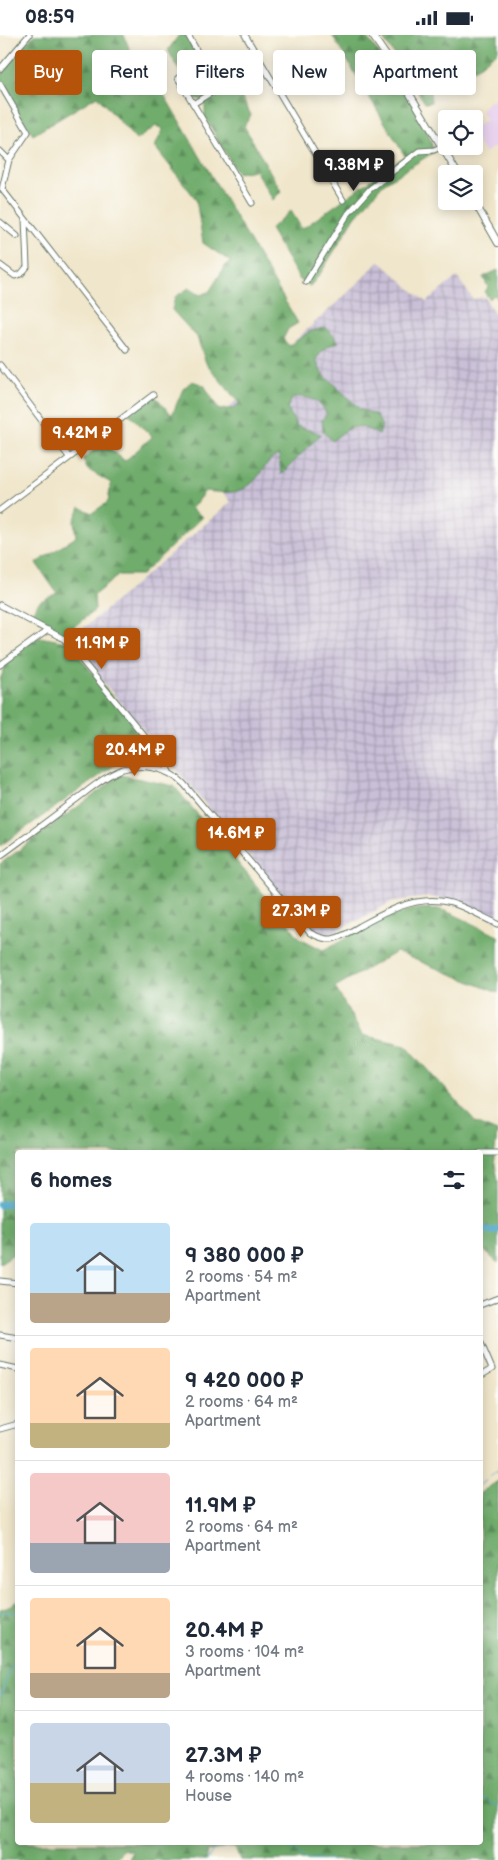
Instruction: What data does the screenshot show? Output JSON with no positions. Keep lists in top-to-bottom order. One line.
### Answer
{"page":{"status":"08:59","chip":["Buy","Rent","Filters","New","Apartment"],"price":["9.38M ₽","9.42M ₽","11.9M ₽","20.4M ₽","14.6M ₽","27.3M ₽"],"heading":"6 homes","list":[{"name":"9 380 000 ₽","note":"2 rooms · 54 m² · Apartment"},{"name":"9 420 000 ₽","note":"2 rooms · 64 m² · Apartment"},{"name":"11.9M ₽","note":"2 rooms · 64 m² · Apartment"},{"name":"20.4M ₽","note":"3 rooms · 104 m² · Apartment"},{"name":"27.3M ₽","note":"4 rooms · 140 m² · House"}]}}
